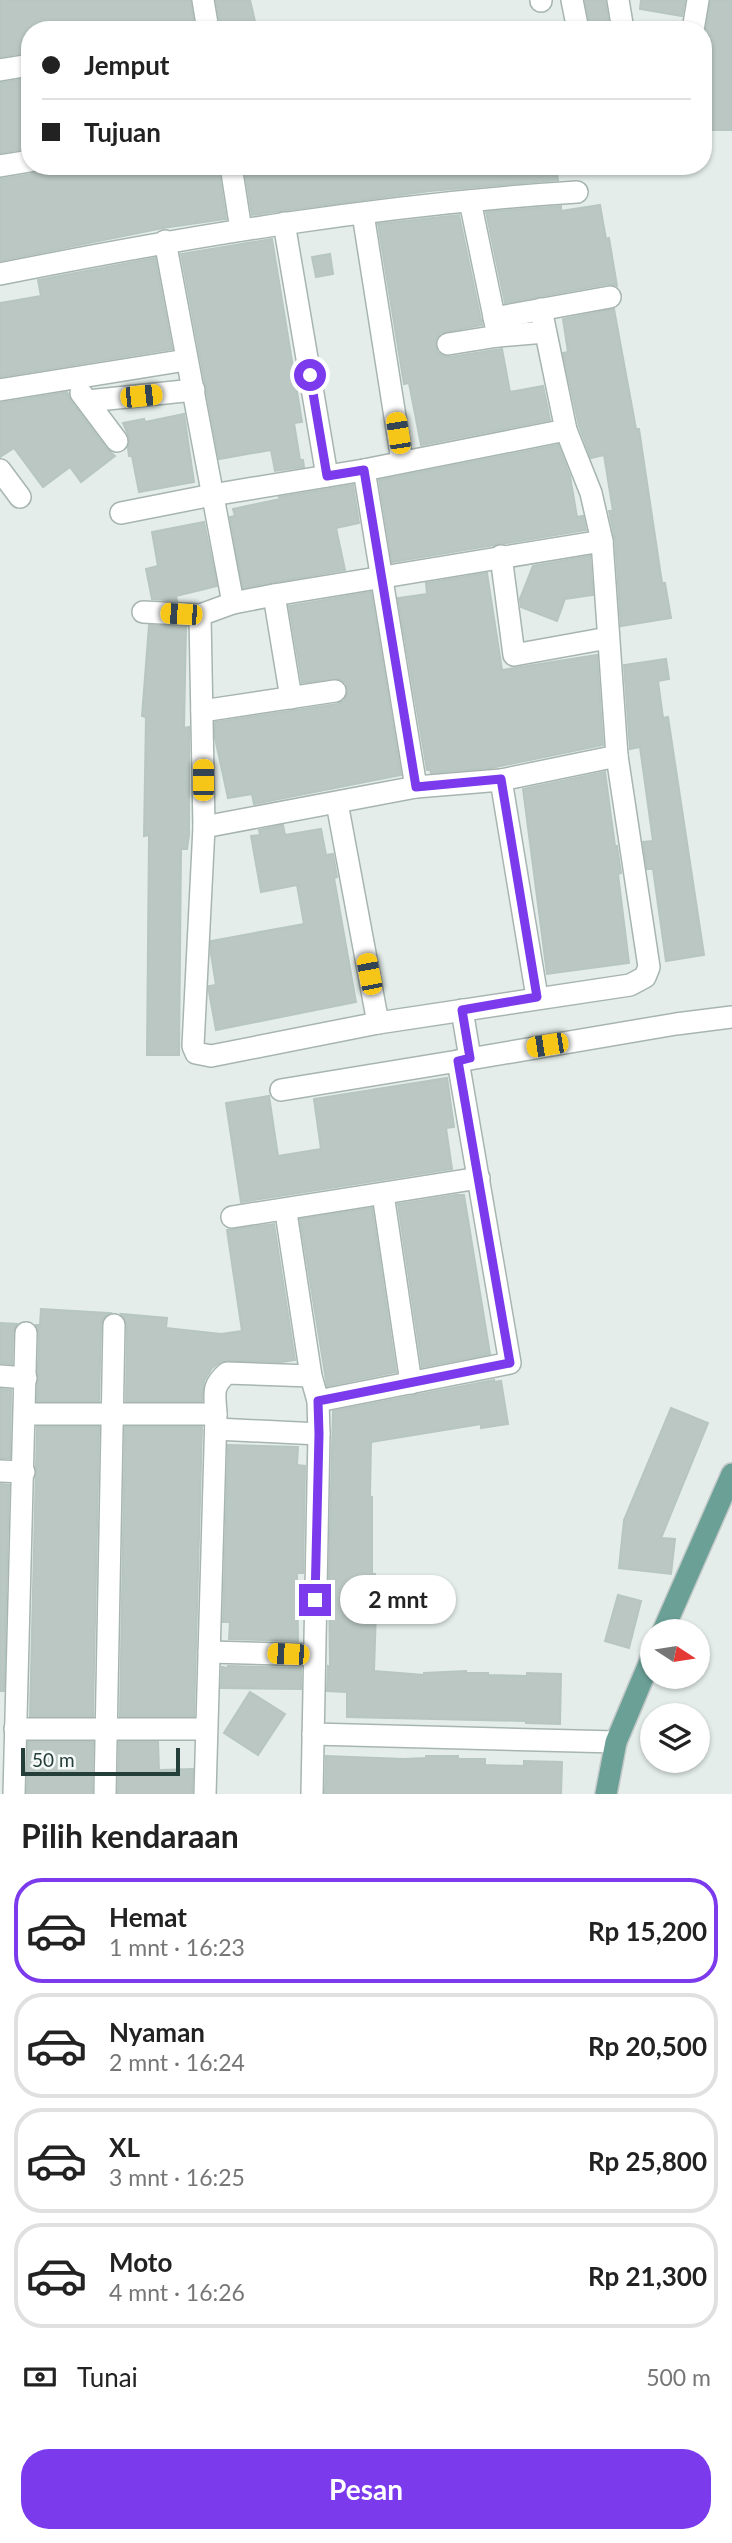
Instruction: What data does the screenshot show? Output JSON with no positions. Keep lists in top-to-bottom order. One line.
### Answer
{"scale_bar":"50 m","north":"right","page":{"banner":["Jemput","Tujuan"],"bubble":"2 mnt","scale":"50 m","heading":"Pilih kendaraan","list":[{"name":"Hemat","note":"1 mnt · 16:23","value":"Rp 15,200"},{"name":"Nyaman","note":"2 mnt · 16:24","value":"Rp 20,500"},{"name":"XL","note":"3 mnt · 16:25","value":"Rp 25,800"},{"name":"Moto","note":"4 mnt · 16:26","value":"Rp 21,300"}],"pay":["Tunai","500 m"],"buttons":"Pesan"}}
